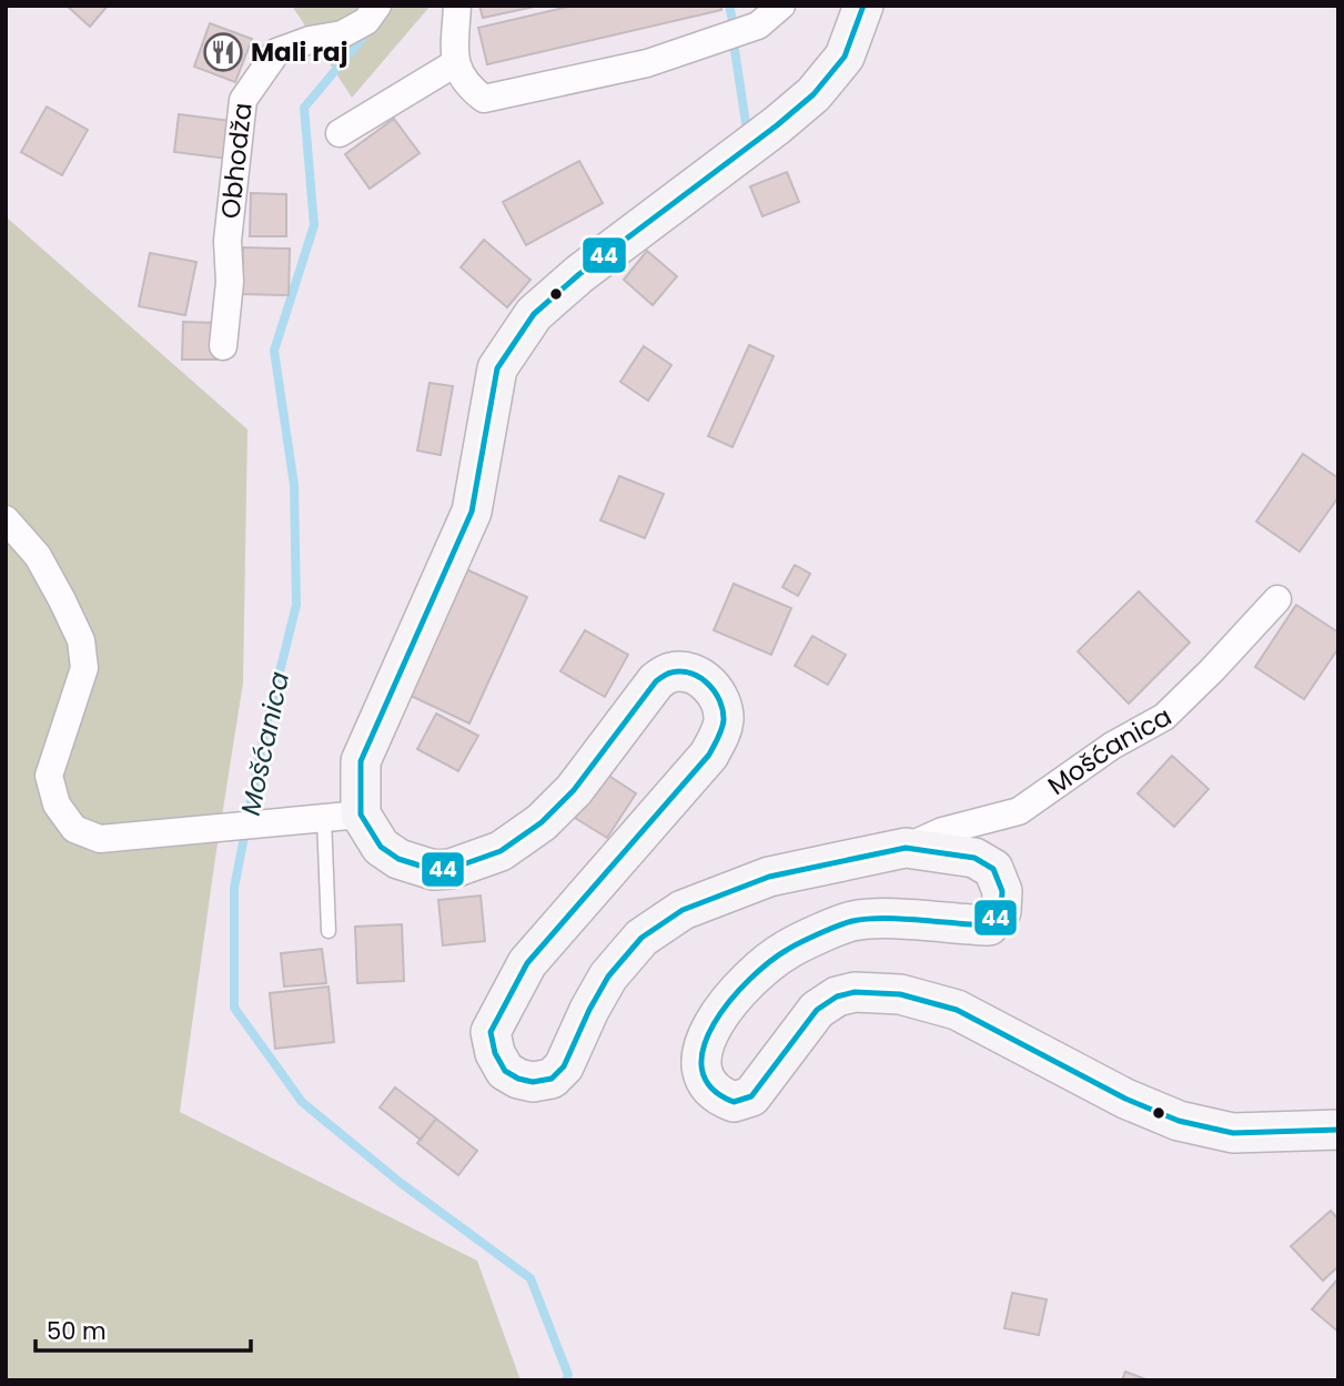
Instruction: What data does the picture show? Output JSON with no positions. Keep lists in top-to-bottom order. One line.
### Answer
{"streets":{"main road":["Mošćanica"],"street":["Obhodža"]},"water":["Mošćanica"],"places":{"restaurant":["Mali raj"]},"lines":["transit line 44"],"scale_bar":"50 m"}
